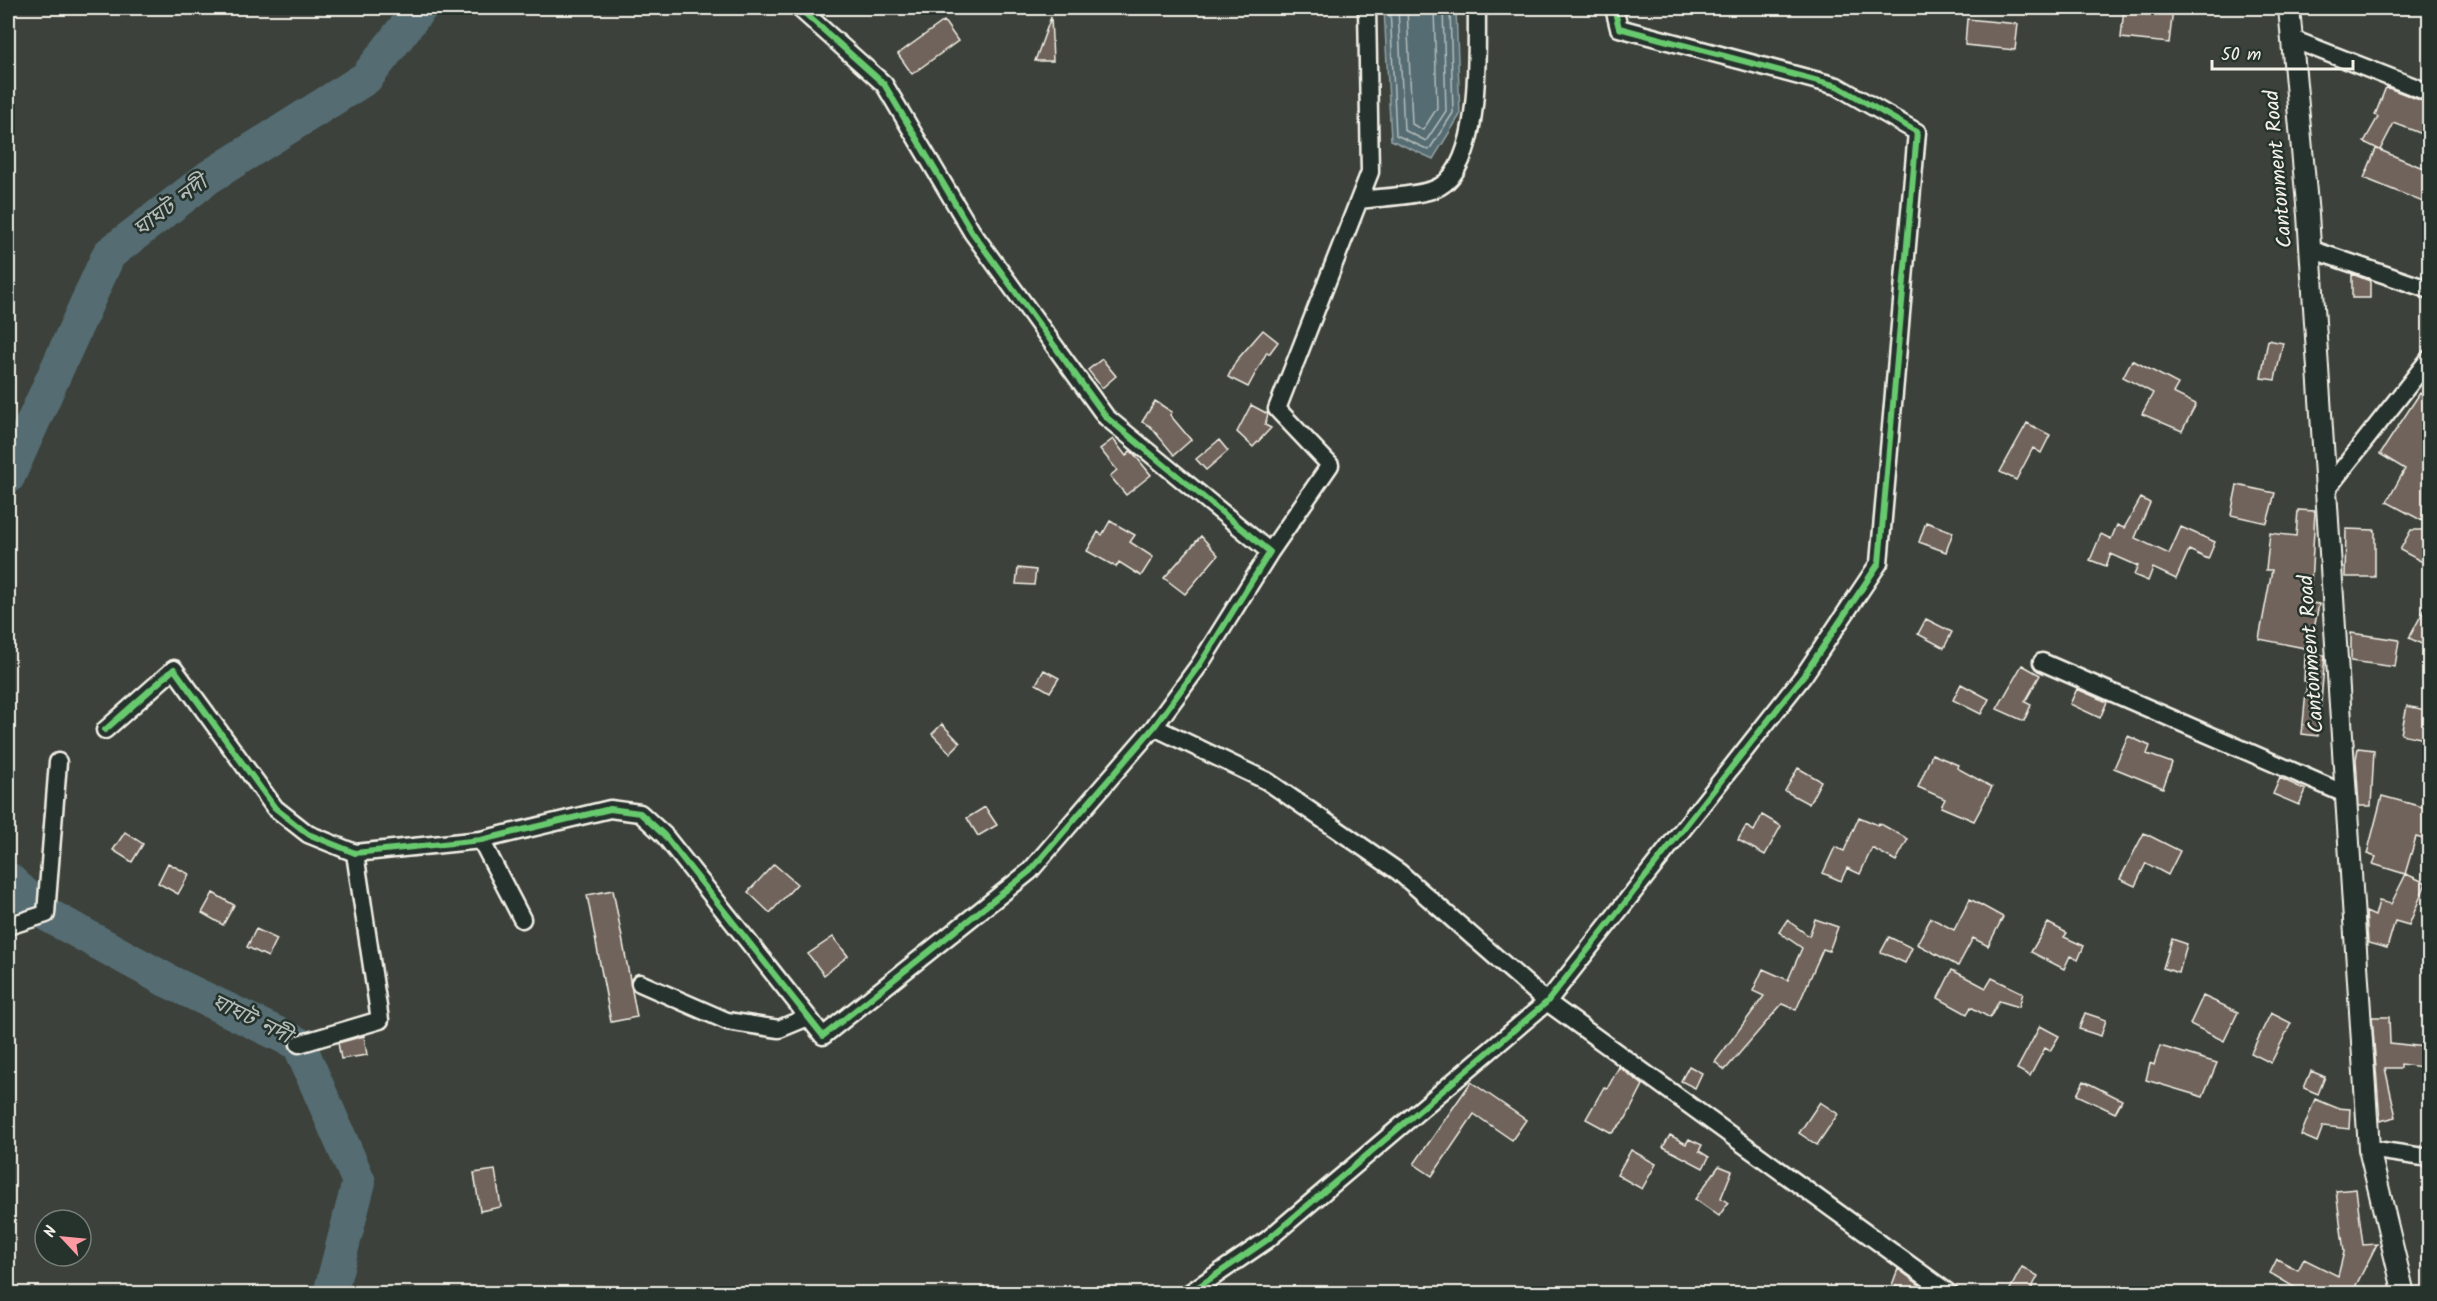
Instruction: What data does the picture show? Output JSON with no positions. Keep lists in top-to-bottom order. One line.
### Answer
{"streets":{"street":["Cantonment Road"]},"water":["ঘাঘট নদী"],"scale_bar":"50 m","north":"top left"}
